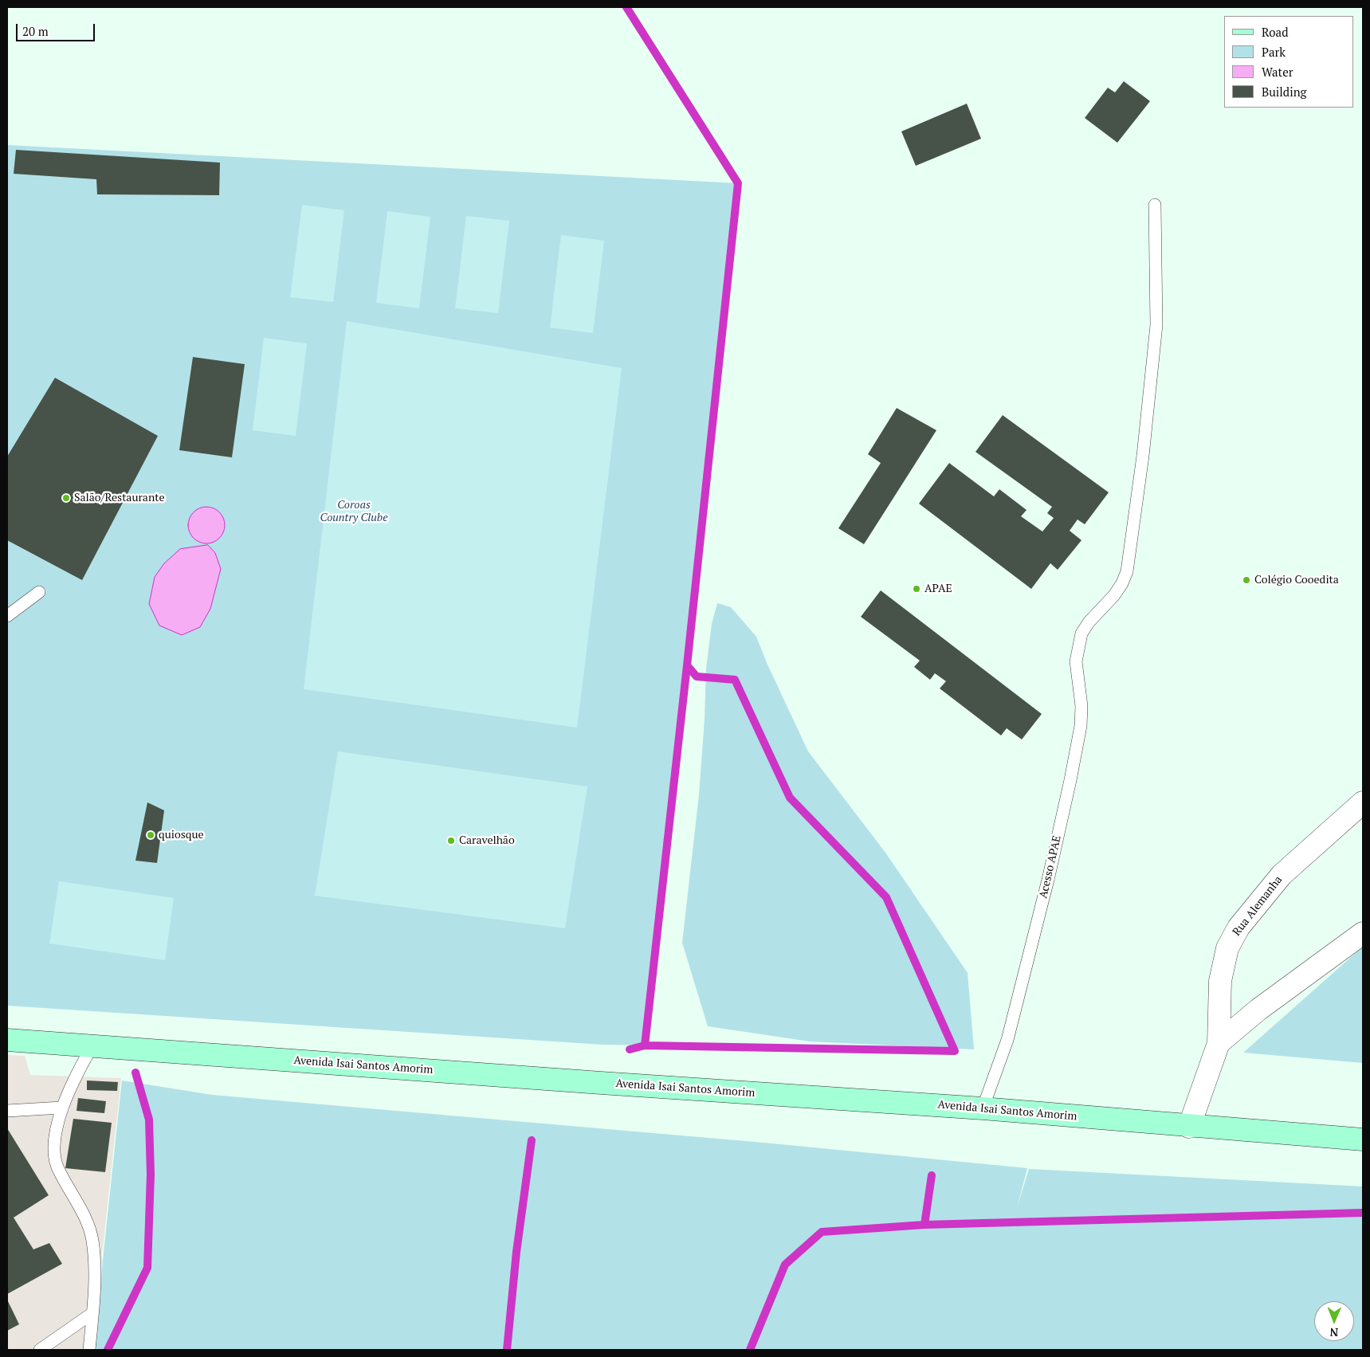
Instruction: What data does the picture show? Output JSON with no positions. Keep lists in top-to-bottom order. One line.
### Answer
{"streets":{"main road":["Avenida Isai Santos Amorim"],"street":["Rua Alemanha"],"lane":["Acesso APAE"]},"crossings":[["Acesso APAE","Avenida Isai Santos Amorim"],["Rua Alemanha","Avenida Isai Santos Amorim"]],"parks":["Coroas Country Clube"],"places":["Salão/Restaurante","Colégio Cooedita","APAE","quiosque","Caravelhão"],"legend":["Road","Park","Water","Building"],"scale_bar":"20 m","north":"bottom"}
